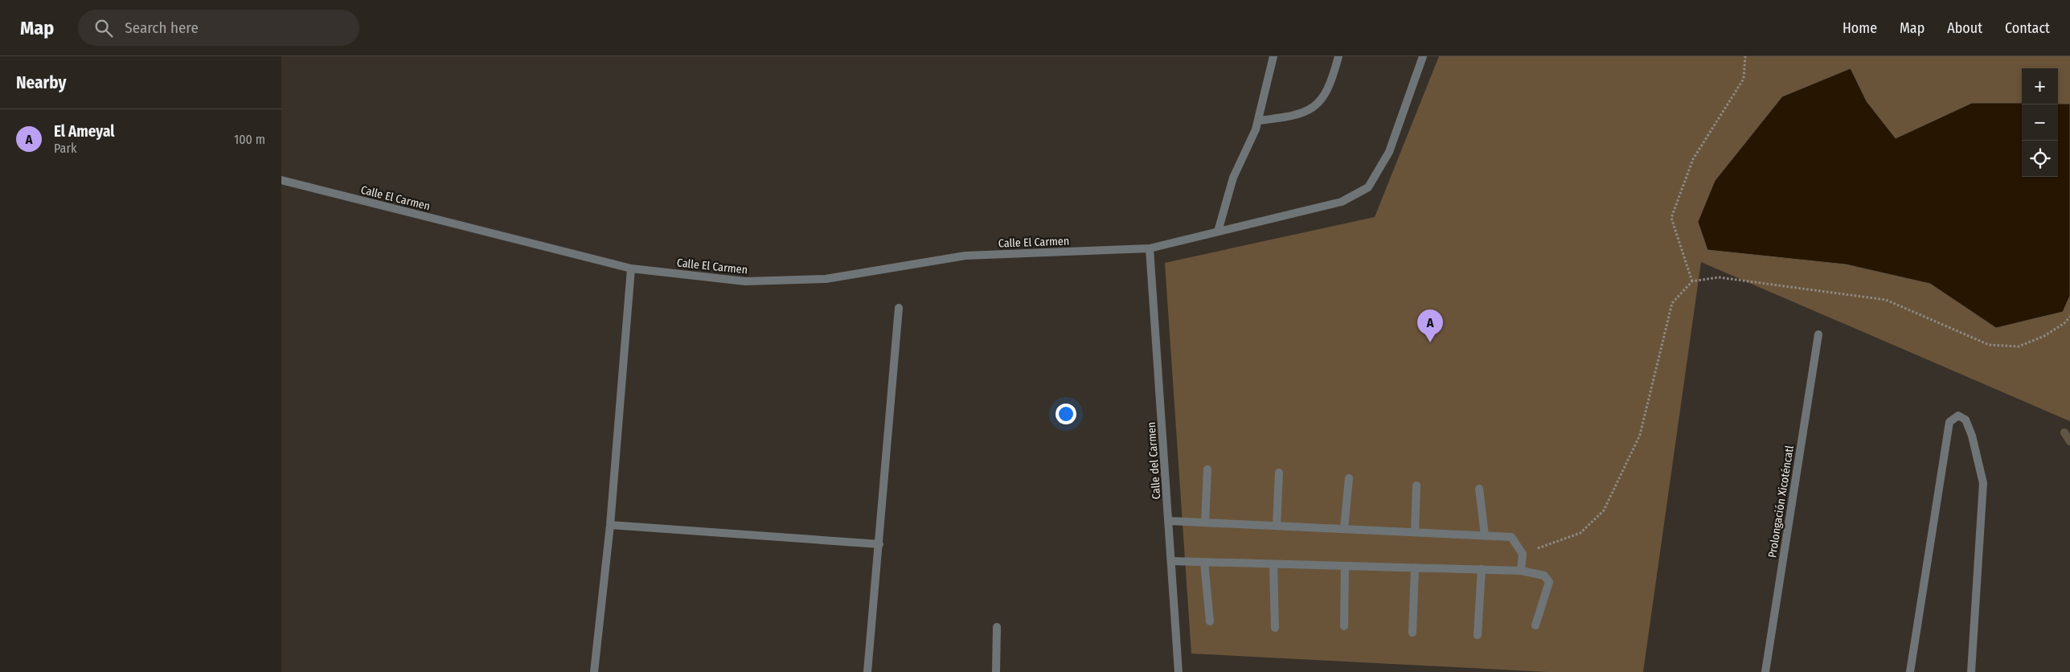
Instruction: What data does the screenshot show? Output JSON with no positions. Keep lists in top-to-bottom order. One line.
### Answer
{"streets":{"street":["Calle El Carmen","Calle del Carmen","Prolongación Xicoténcatl"]},"crossings":[["Calle El Carmen","Calle del Carmen"]],"page":{"header":"Map","search":"Search here","nav":["Home","Map","About","Contact"],"heading":"Nearby","map_buttons":["+","−"],"list":[{"mark":"A","name":"El Ameyal","note":"Park","value":"100 m"}],"pins":"A"}}
